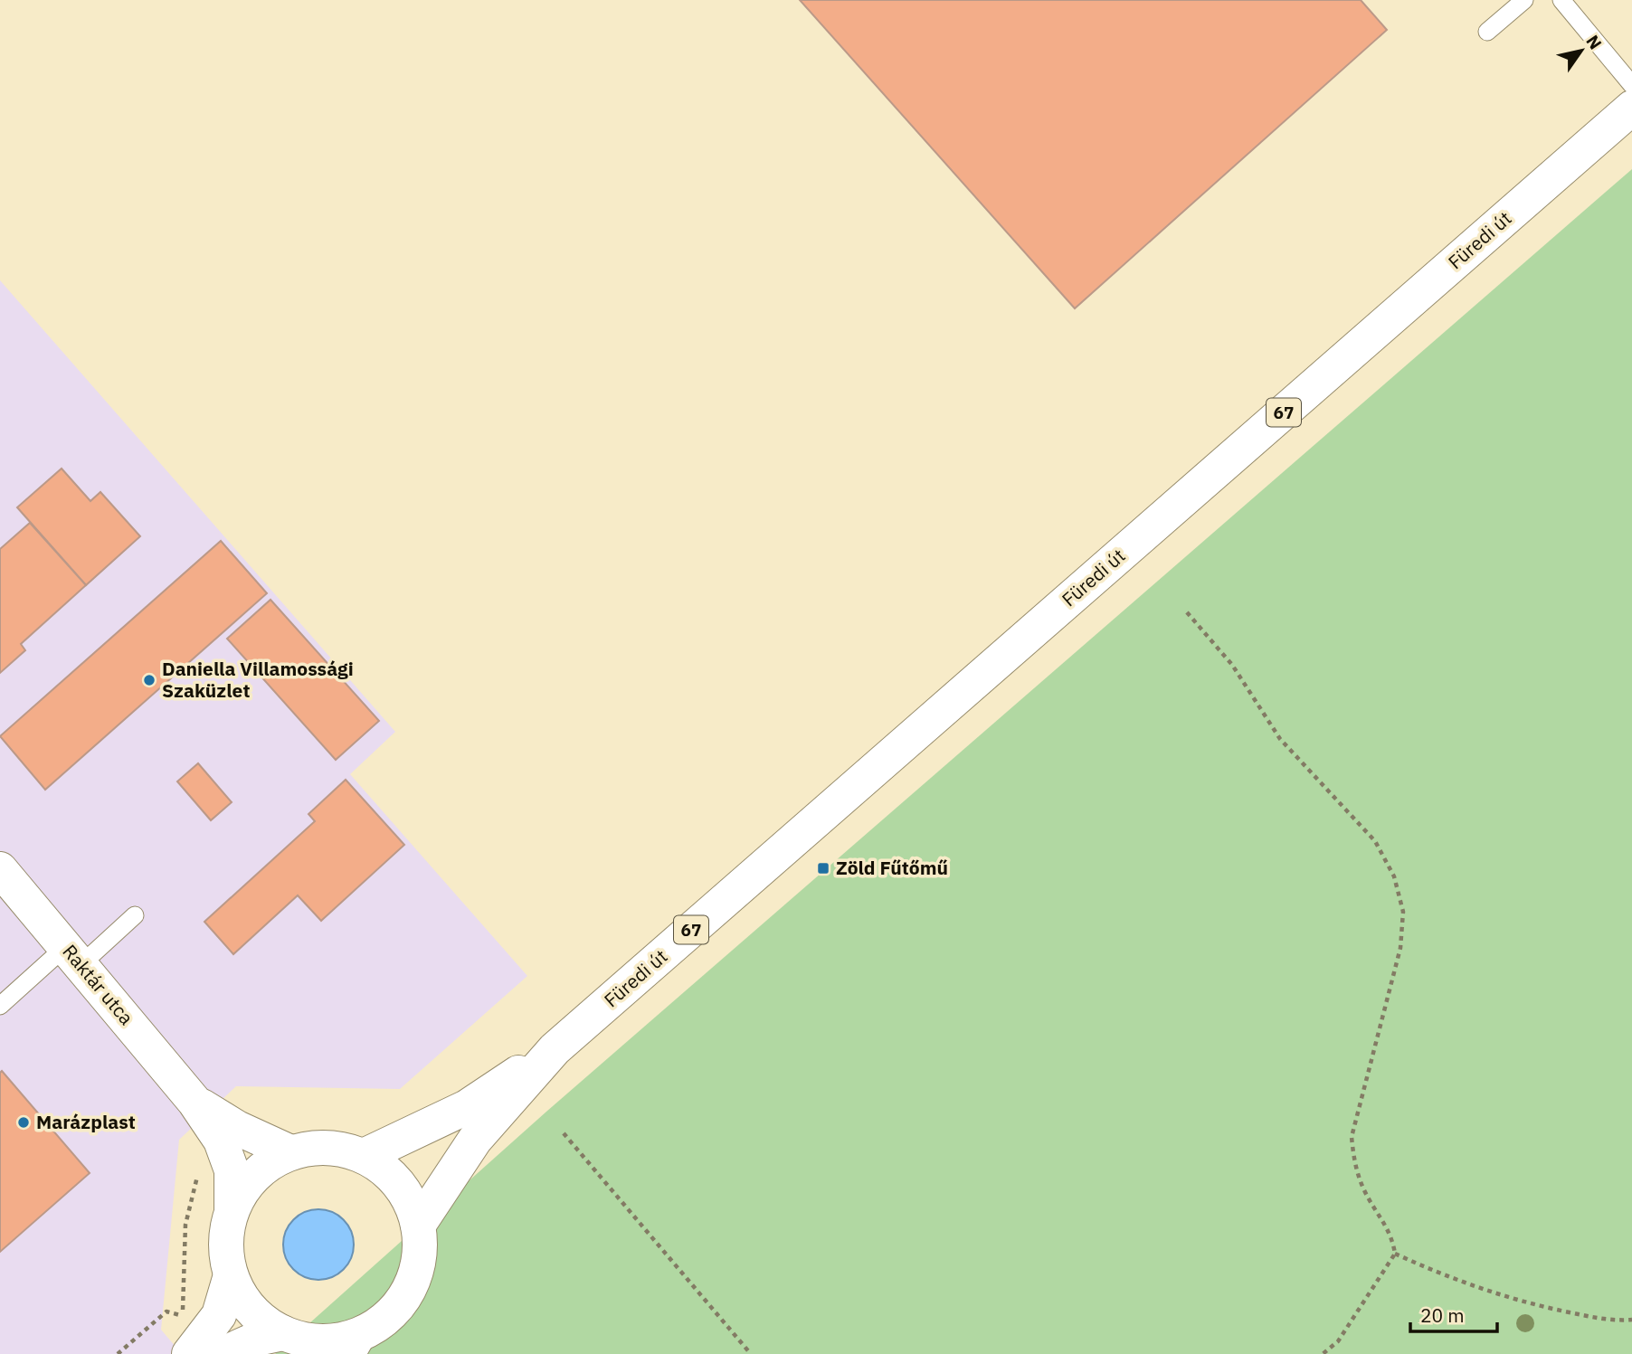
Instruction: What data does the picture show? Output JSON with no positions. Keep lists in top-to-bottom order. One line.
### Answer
{"streets":{"main road":["Füredi út","67","Raktár utca"]},"crossings":[["Füredi út","Raktár utca"]],"places":{"other":["Daniella Villamossági Szaküzlet","Marázplast"],"transit":["Zöld Fűtőmű"]},"scale_bar":"20 m","north":"top right"}
